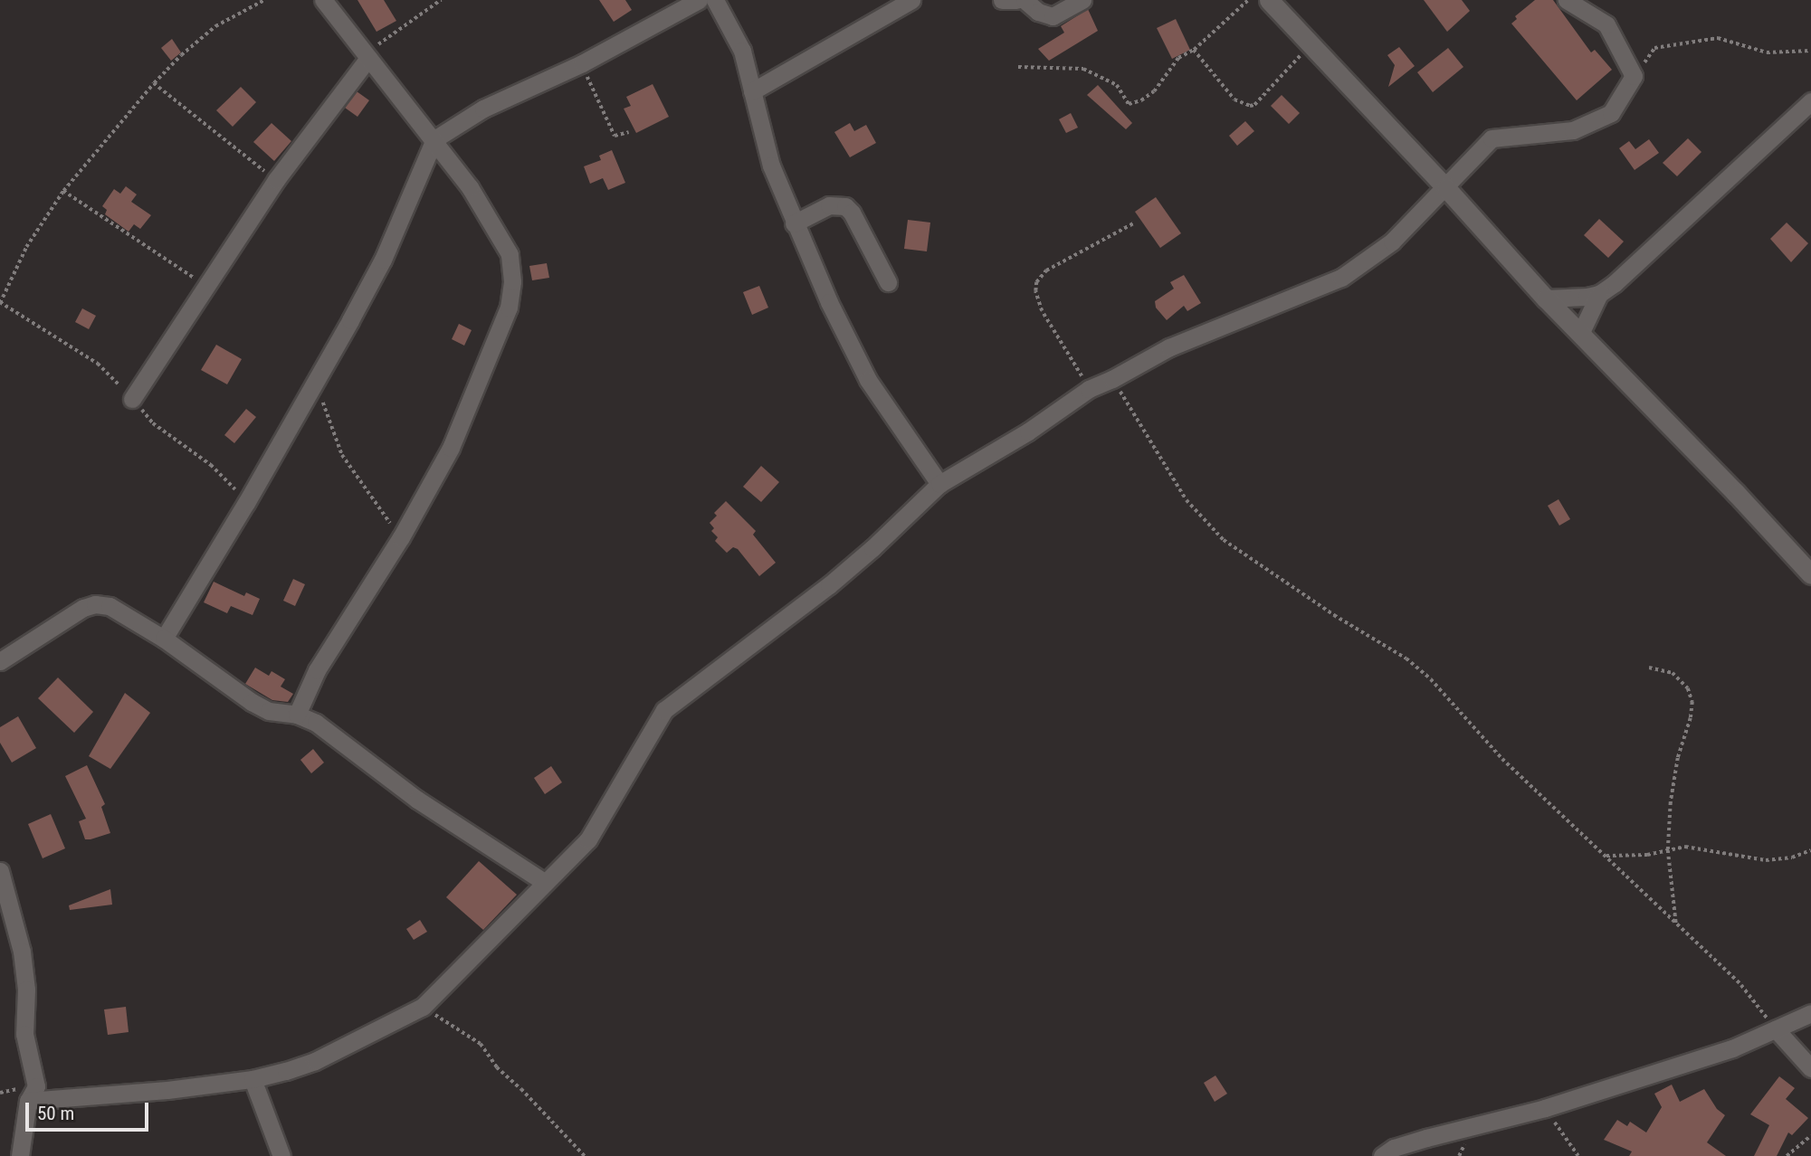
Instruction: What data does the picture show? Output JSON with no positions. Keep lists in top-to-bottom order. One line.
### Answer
{"scale_bar":"50 m"}
